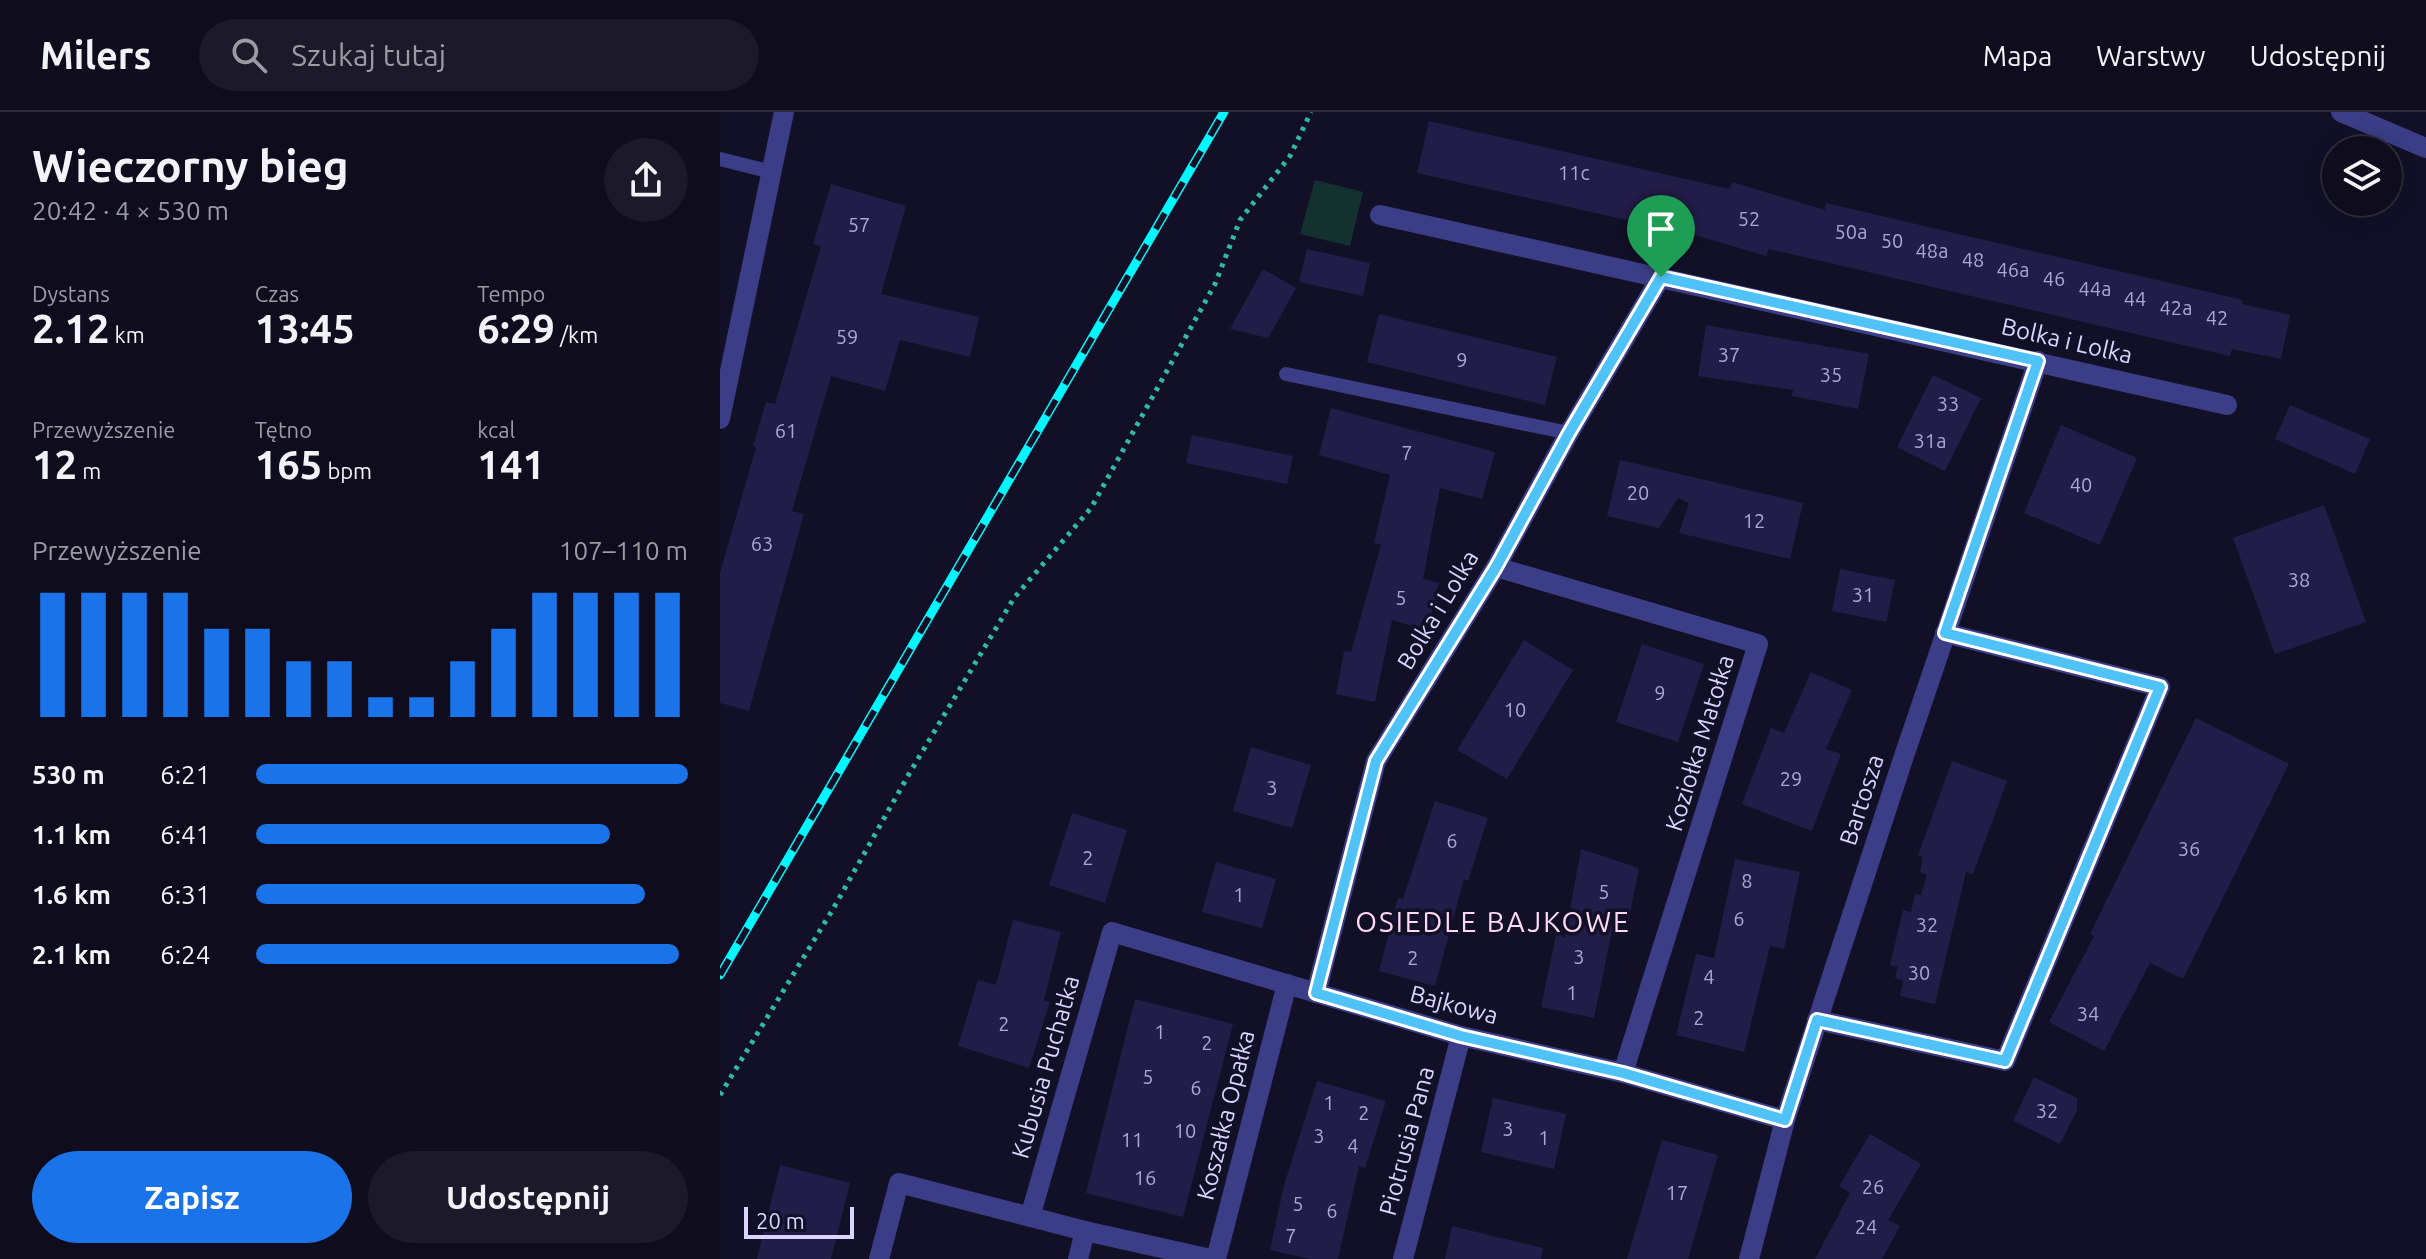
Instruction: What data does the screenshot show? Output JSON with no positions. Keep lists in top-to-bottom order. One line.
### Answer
{"streets":{"street":["Bolka i Lolka","Koziołka Matołka","Bartosza","Bajkowa","Kubusia Puchatka","Koszałka Opałka","Piotrusia Pana"]},"crossings":[["Bolka i Lolka","Koziołka Matołka"],["Bolka i Lolka","Bartosza"],["Bolka i Lolka","Bajkowa"],["Koziołka Matołka","Bajkowa"],["Bartosza","Bajkowa"],["Bajkowa","Kubusia Puchatka"],["Bajkowa","Koszałka Opałka"],["Bajkowa","Piotrusia Pana"],["Kubusia Puchatka","Koszałka Opałka"]],"districts":["OSIEDLE BAJKOWE"],"house_numbers":["11c","52","57","50a","50","48a","48","46a","46","44a","44","42a","42","59","37","9","35","33","61","31a","7","40","20","12","63","38","31","5","9","10","29","3","6","36","2","8","5","1","6","32","3","2","30","4","1","34","2","2","1","2","5","6","1","32","2","3","10","3","1","11","4","16","26","17","5","6","24","7"],"scale_bar":"20 m","page":{"header":"Milers","search":"Szukaj tutaj","nav":["Mapa","Warstwy","Udostępnij"],"heading":["Wieczorny bieg","20:42 · 4 × 530 m"],"stats":[["Dystans","2.12 km"],["Czas","13:45"],["Tempo","6:29 /km"],["Przewyższenie","12 m"],["Tętno","165 bpm"],["kcal","141"]],"chart":["Przewyższenie","107–110 m"],"list":[{"name":"530 m","note":"6:21"},{"name":"1.1 km","note":"6:41"},{"name":"1.6 km","note":"6:31"},{"name":"2.1 km","note":"6:24"}],"buttons":["Zapisz","Udostępnij"],"scale":"20 m"}}
